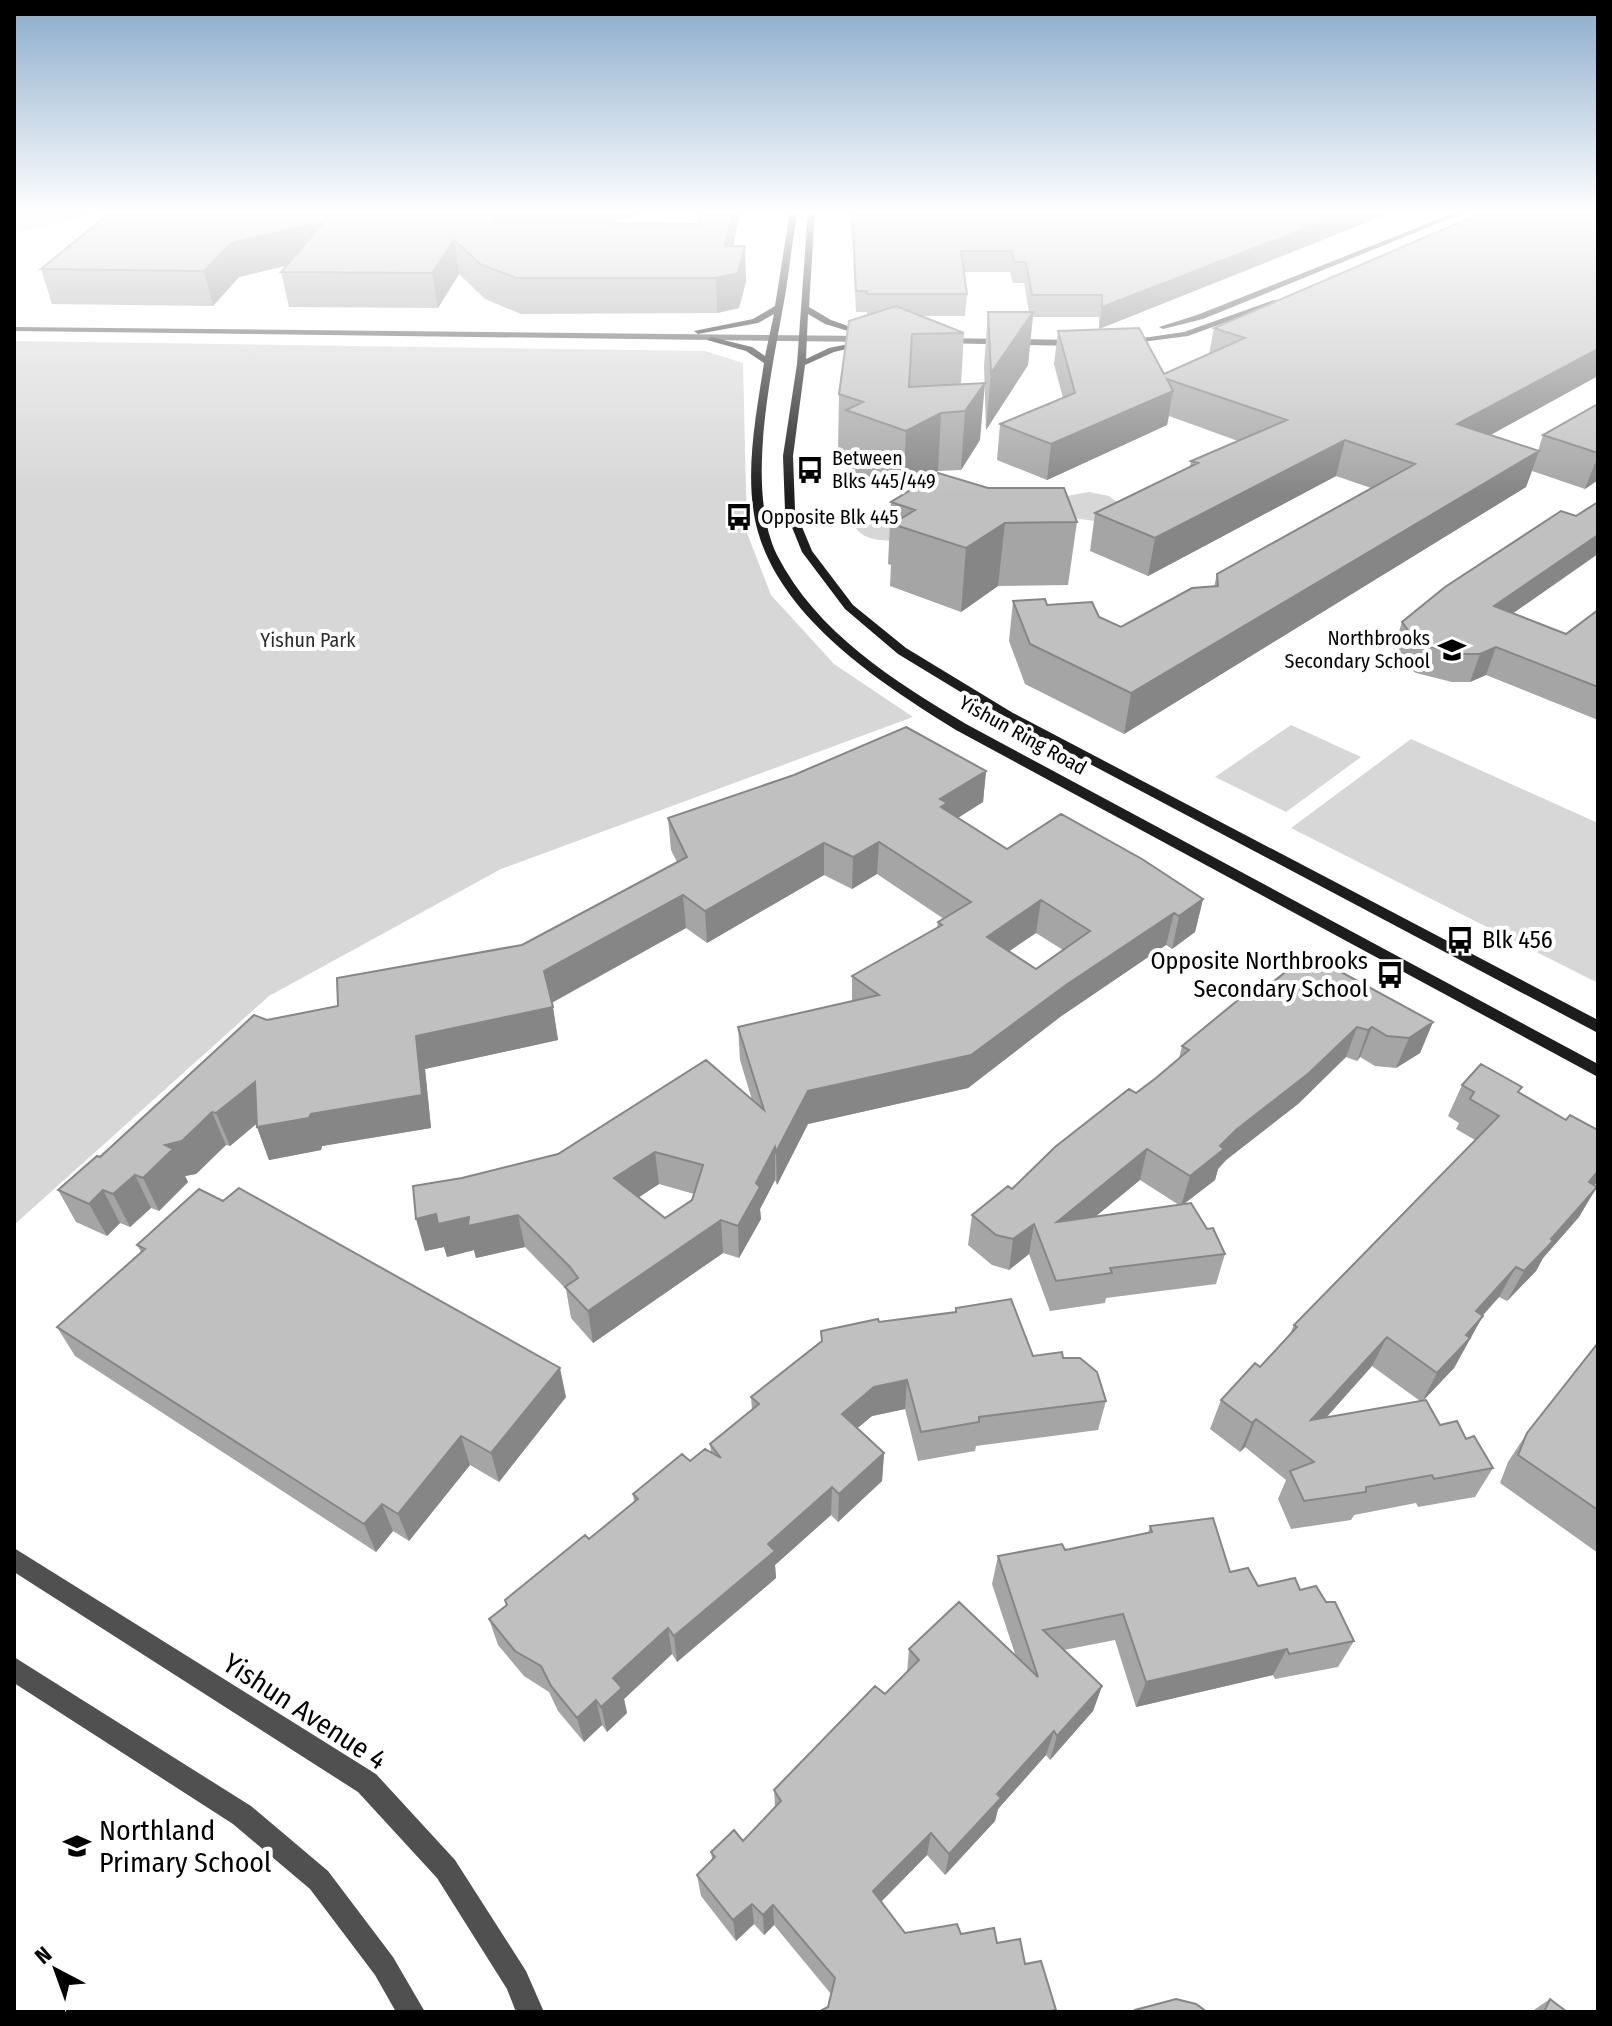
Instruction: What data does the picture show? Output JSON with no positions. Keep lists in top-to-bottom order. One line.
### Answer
{"streets":{"main road":["Yishun Ring Road"],"street":["Yishun Avenue 4"]},"parks":["Yishun Park"],"places":{"bus stop":["Between Blks 445/449","Opposite Blk 445","Blk 456","Opposite Northbrooks Secondary School"],"school or university":["Northbrooks Secondary School","Northland Primary School"]},"north":"top left"}
